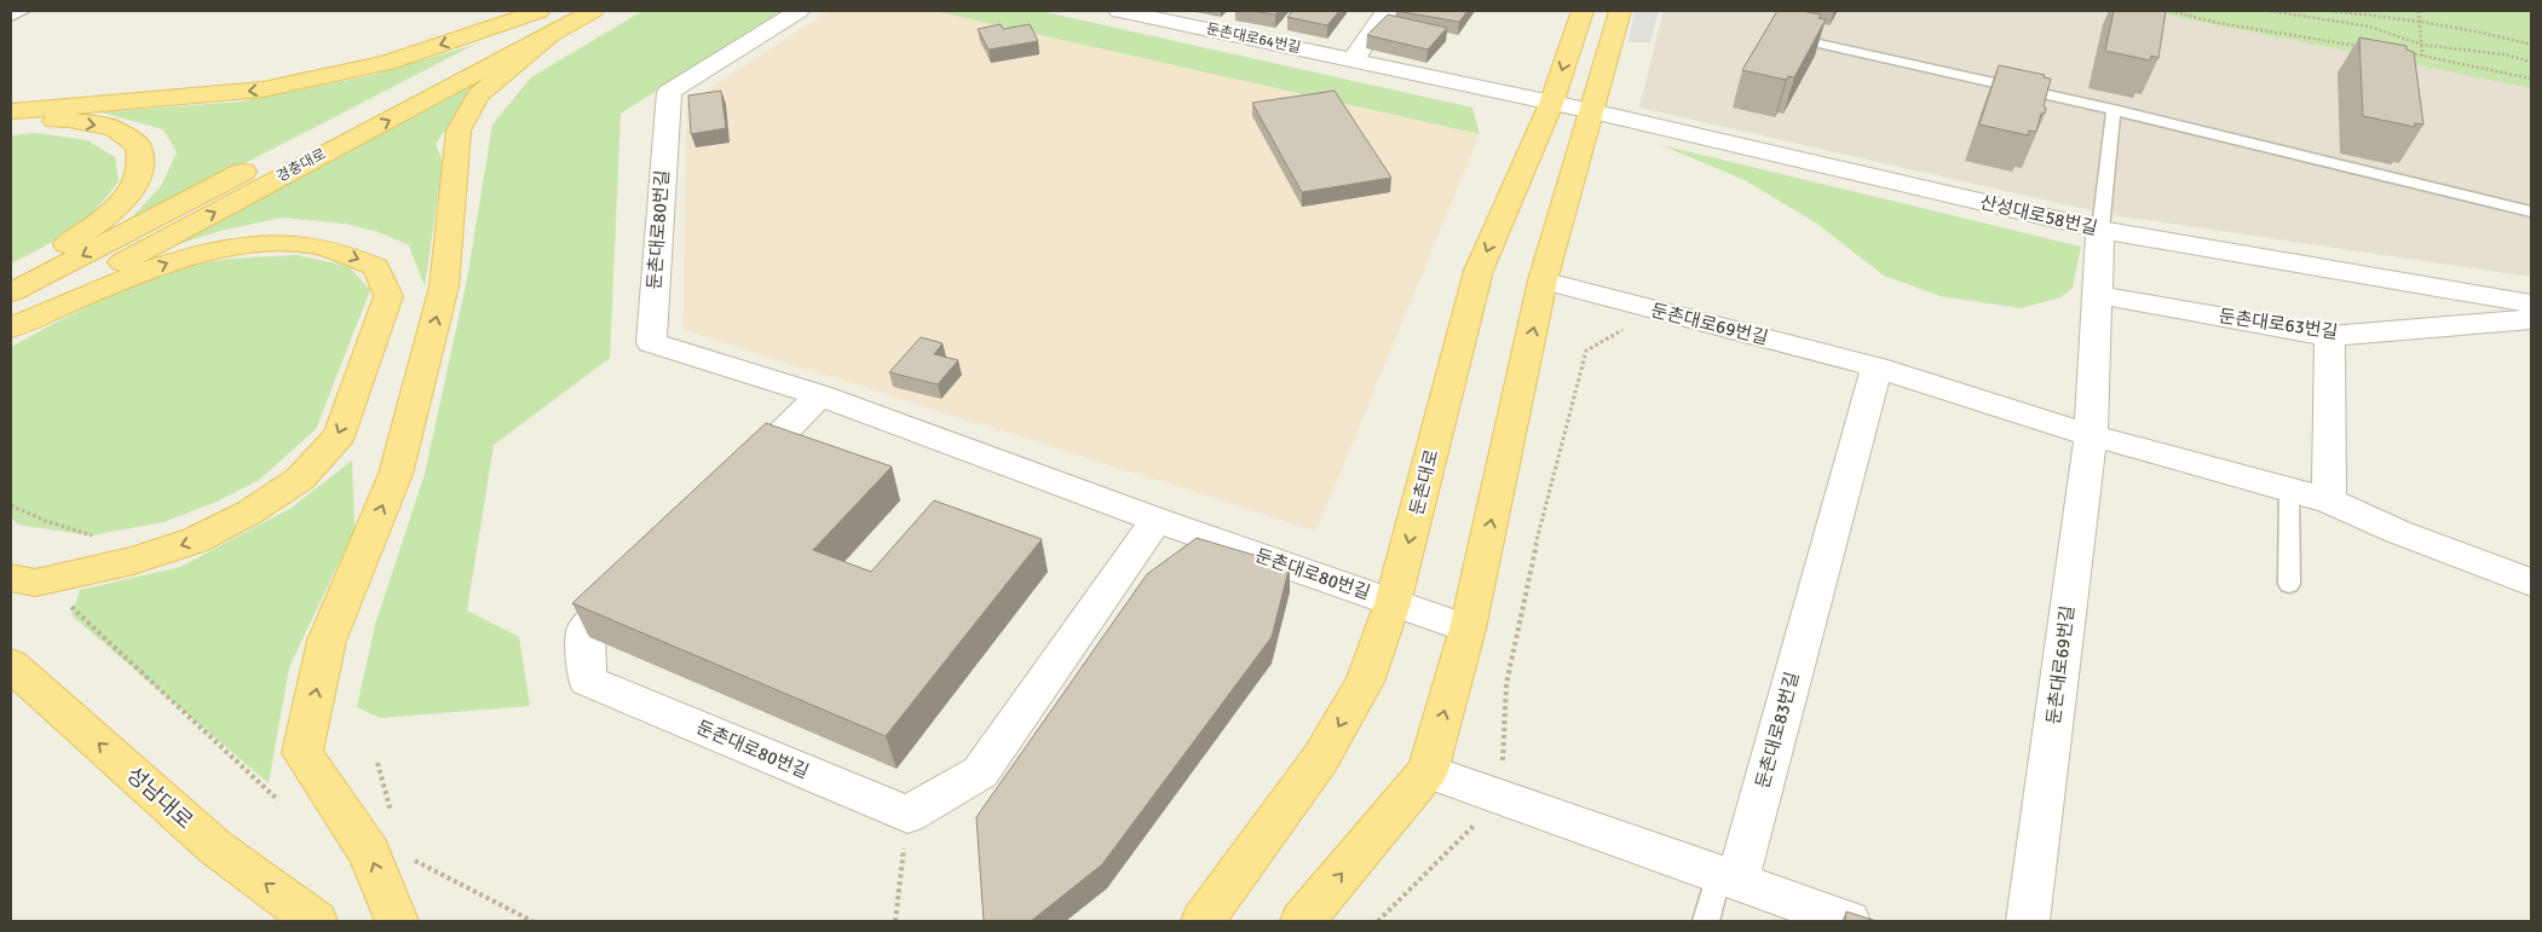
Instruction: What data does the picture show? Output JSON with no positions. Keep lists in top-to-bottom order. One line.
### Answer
{"streets":{"main road":["경충대로","둔촌대로","성남대로"],"street":["둔촌대로64번길","산성대로58번길","둔촌대로80번길","둔촌대로69번길","둔촌대로63번길","둔촌대로83번길"]},"crossings":[["둔촌대로64번길","산성대로58번길"],["둔촌대로64번길","둔촌대로"],["산성대로58번길","둔촌대로"],["둔촌대로80번길","둔촌대로"],["둔촌대로69번길","둔촌대로83번길"]],"one_way":["성남대로"]}
